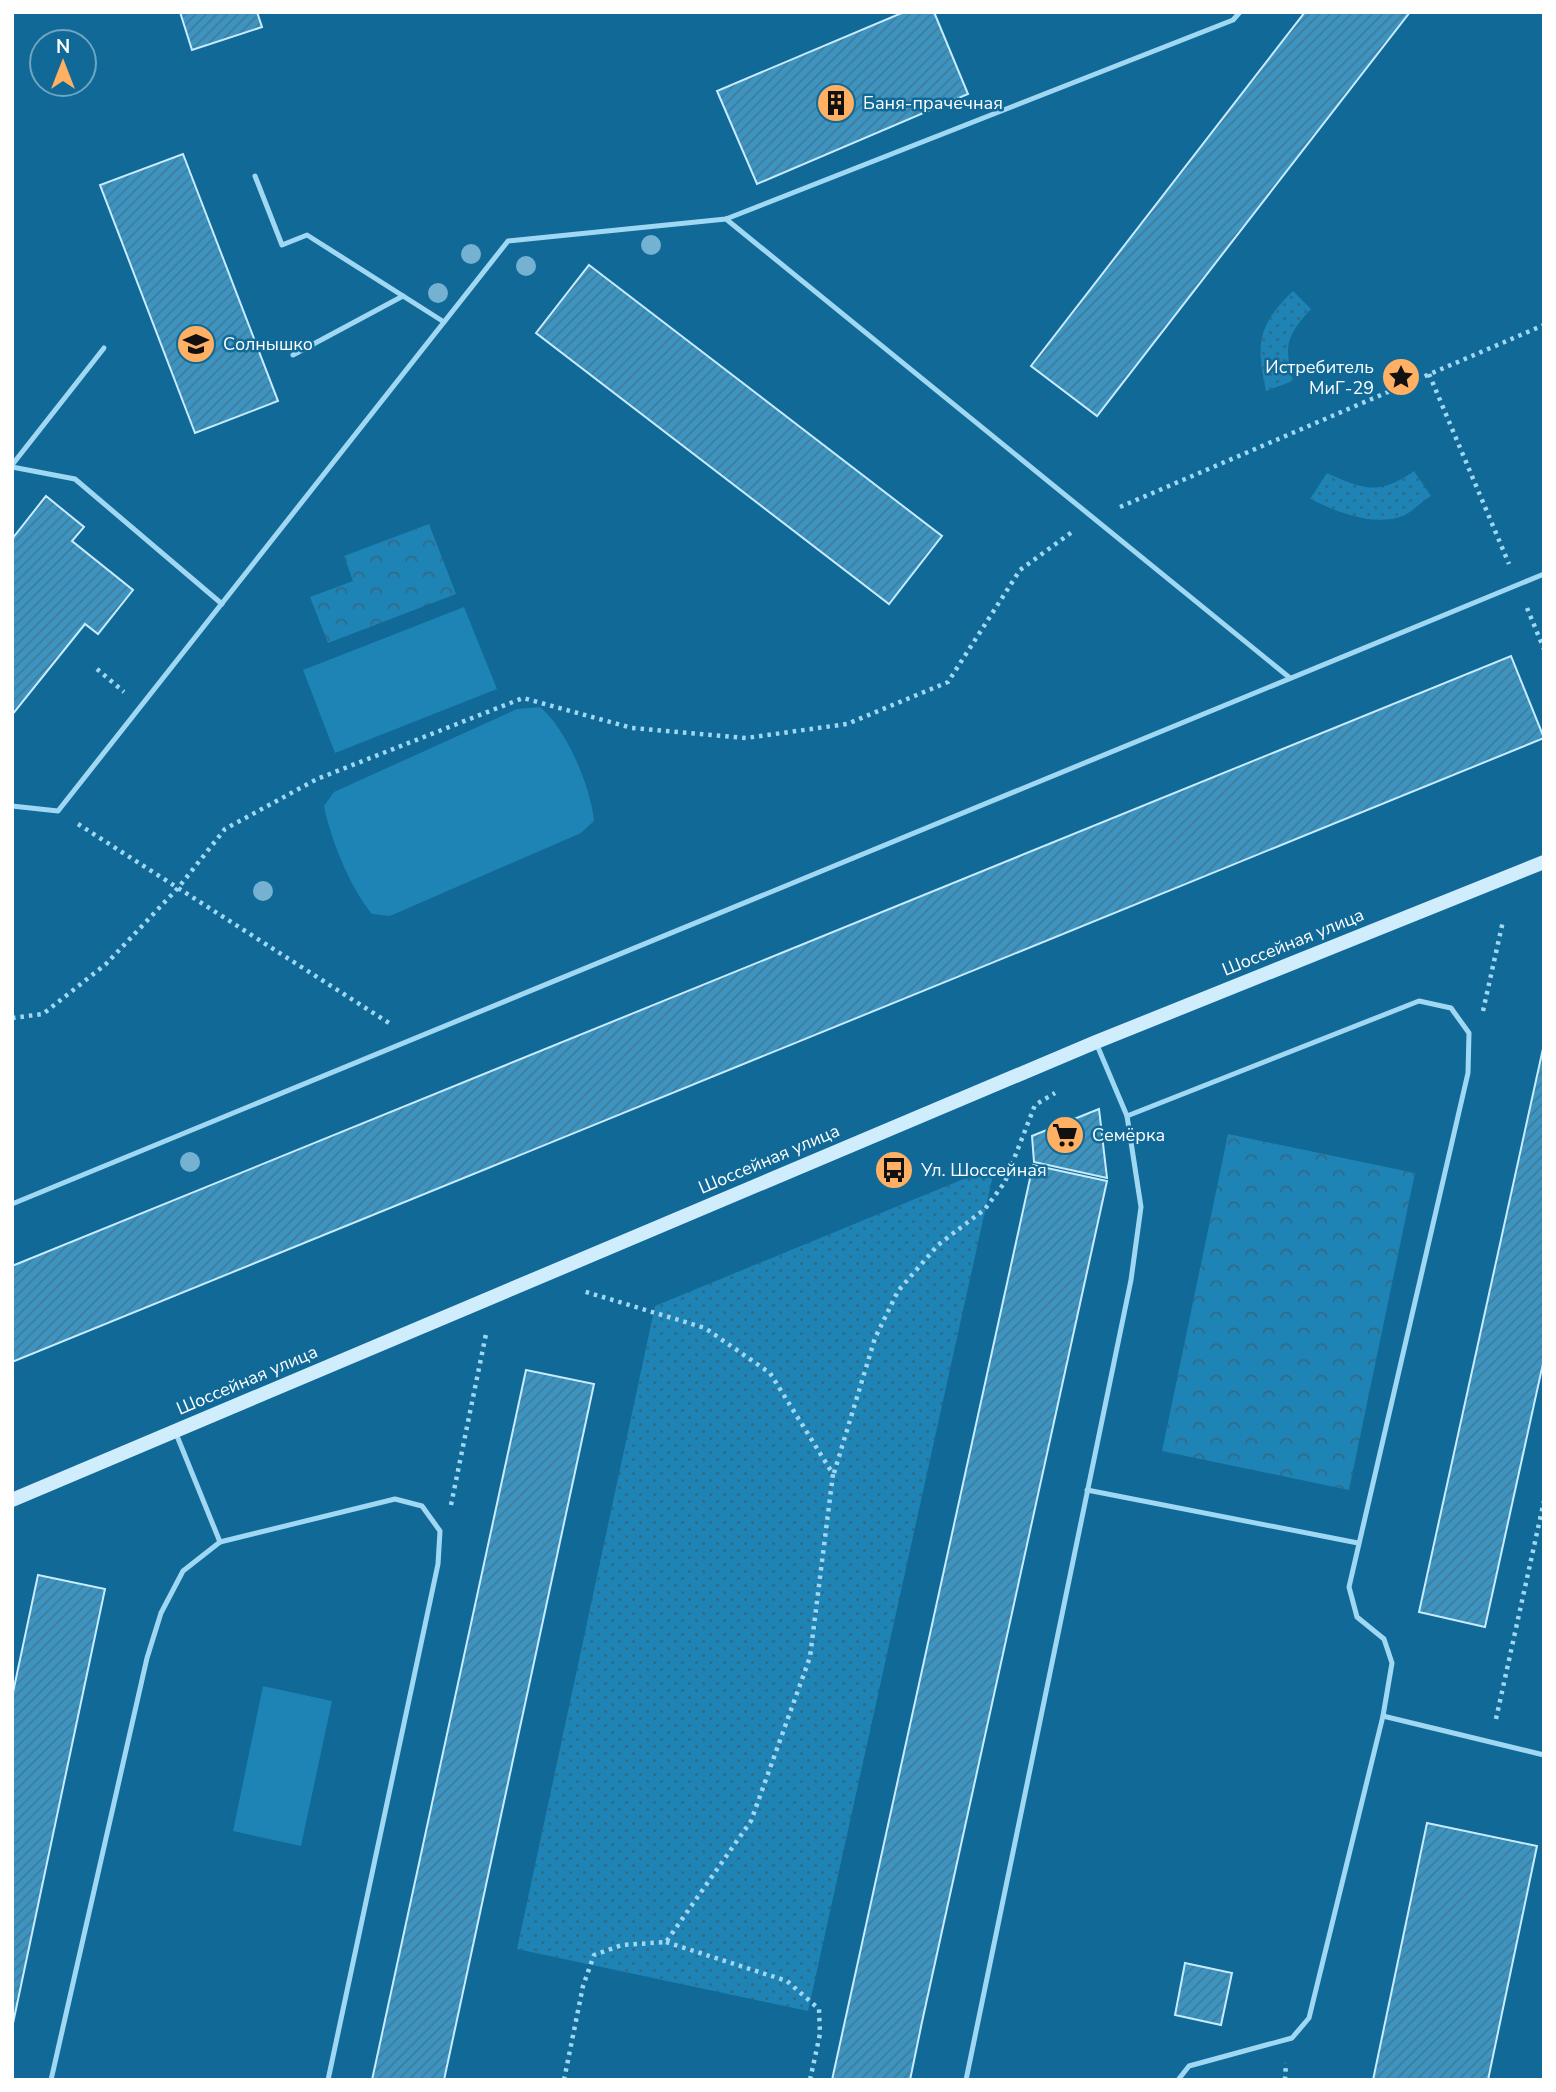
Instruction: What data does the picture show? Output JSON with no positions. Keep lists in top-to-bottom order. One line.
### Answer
{"streets":{"street":["Шоссейная улица"]},"places":{"building":["Баня-прачечная"],"school or university":["Солнышко"],"place":["Истребитель МиГ-29"],"supermarket":["Семёрка"],"bus stop":["Ул. Шоссейная"]},"north":"top"}
